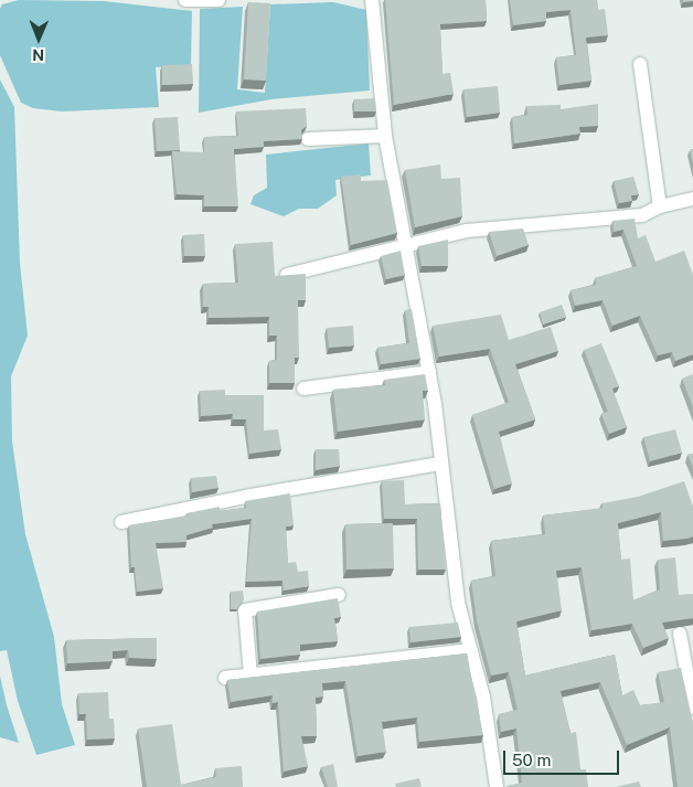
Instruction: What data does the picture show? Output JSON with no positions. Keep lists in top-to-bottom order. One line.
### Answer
{"scale_bar":"50 m","north":"bottom"}
